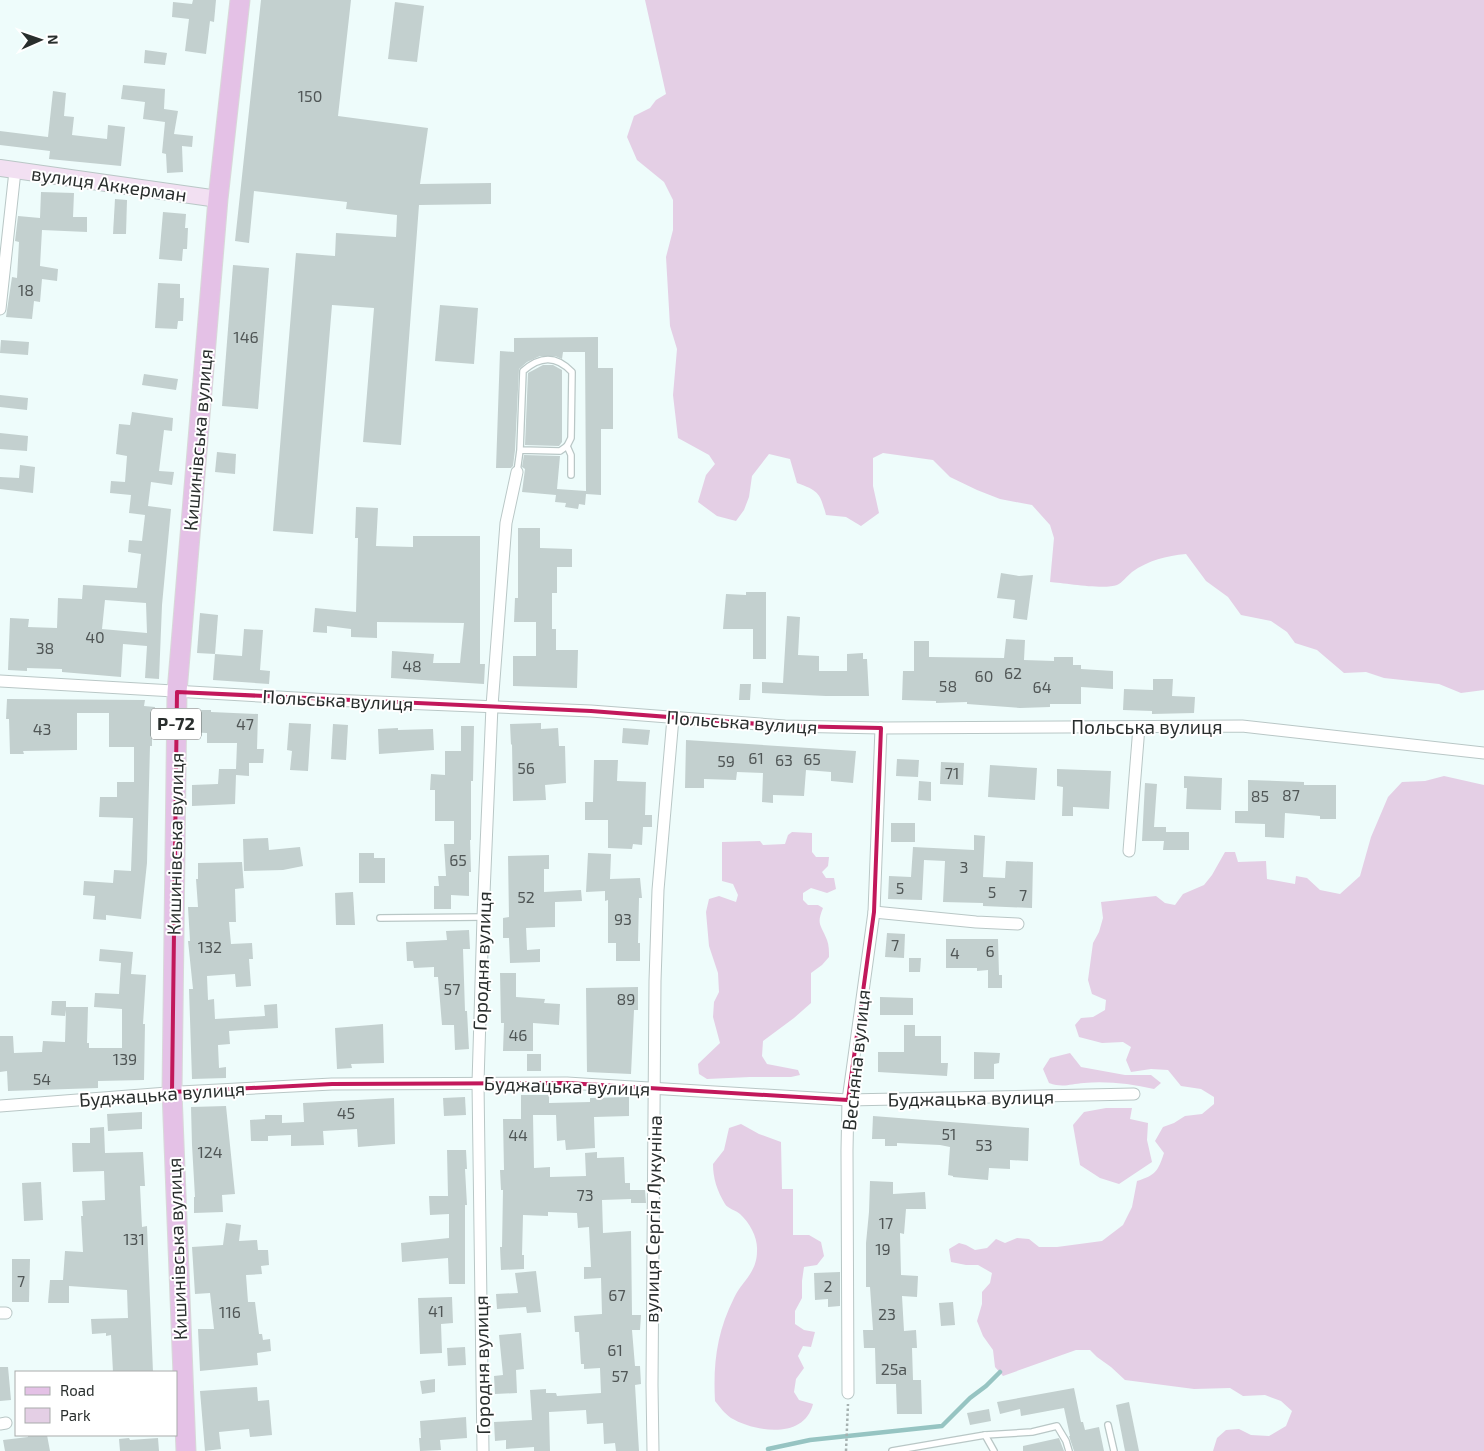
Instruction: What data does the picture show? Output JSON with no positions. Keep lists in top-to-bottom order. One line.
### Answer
{"streets":{"main road":["Кишинівська вулиця","Р-72"],"street":["вулиця Аккерман","Польська вулиця","Городня вулиця","Весняна вулиця","Буджацька вулиця","вулиця Сергія Лукуніна"]},"crossings":[["вулиця Аккерман","Кишинівська вулиця"],["Кишинівська вулиця","Польська вулиця"],["Кишинівська вулиця","Буджацька вулиця"],["Польська вулиця","Городня вулиця"],["Польська вулиця","Весняна вулиця"],["Польська вулиця","вулиця Сергія Лукуніна"],["Городня вулиця","Буджацька вулиця"],["Весняна вулиця","Буджацька вулиця"],["Буджацька вулиця","вулиця Сергія Лукуніна"]],"house_numbers":["150","18","146","40","38","48","62","60","58","64","47","43","61","65","63","59","56","71","87","85","65","3","5","5","7","52","93","7","132","6","4","57","89","46","139","54","45","51","44","53","124","73","17","131","19","7","2","67","41","116","23","61","25а","57"],"legend":["Road","Park"],"north":"right"}
